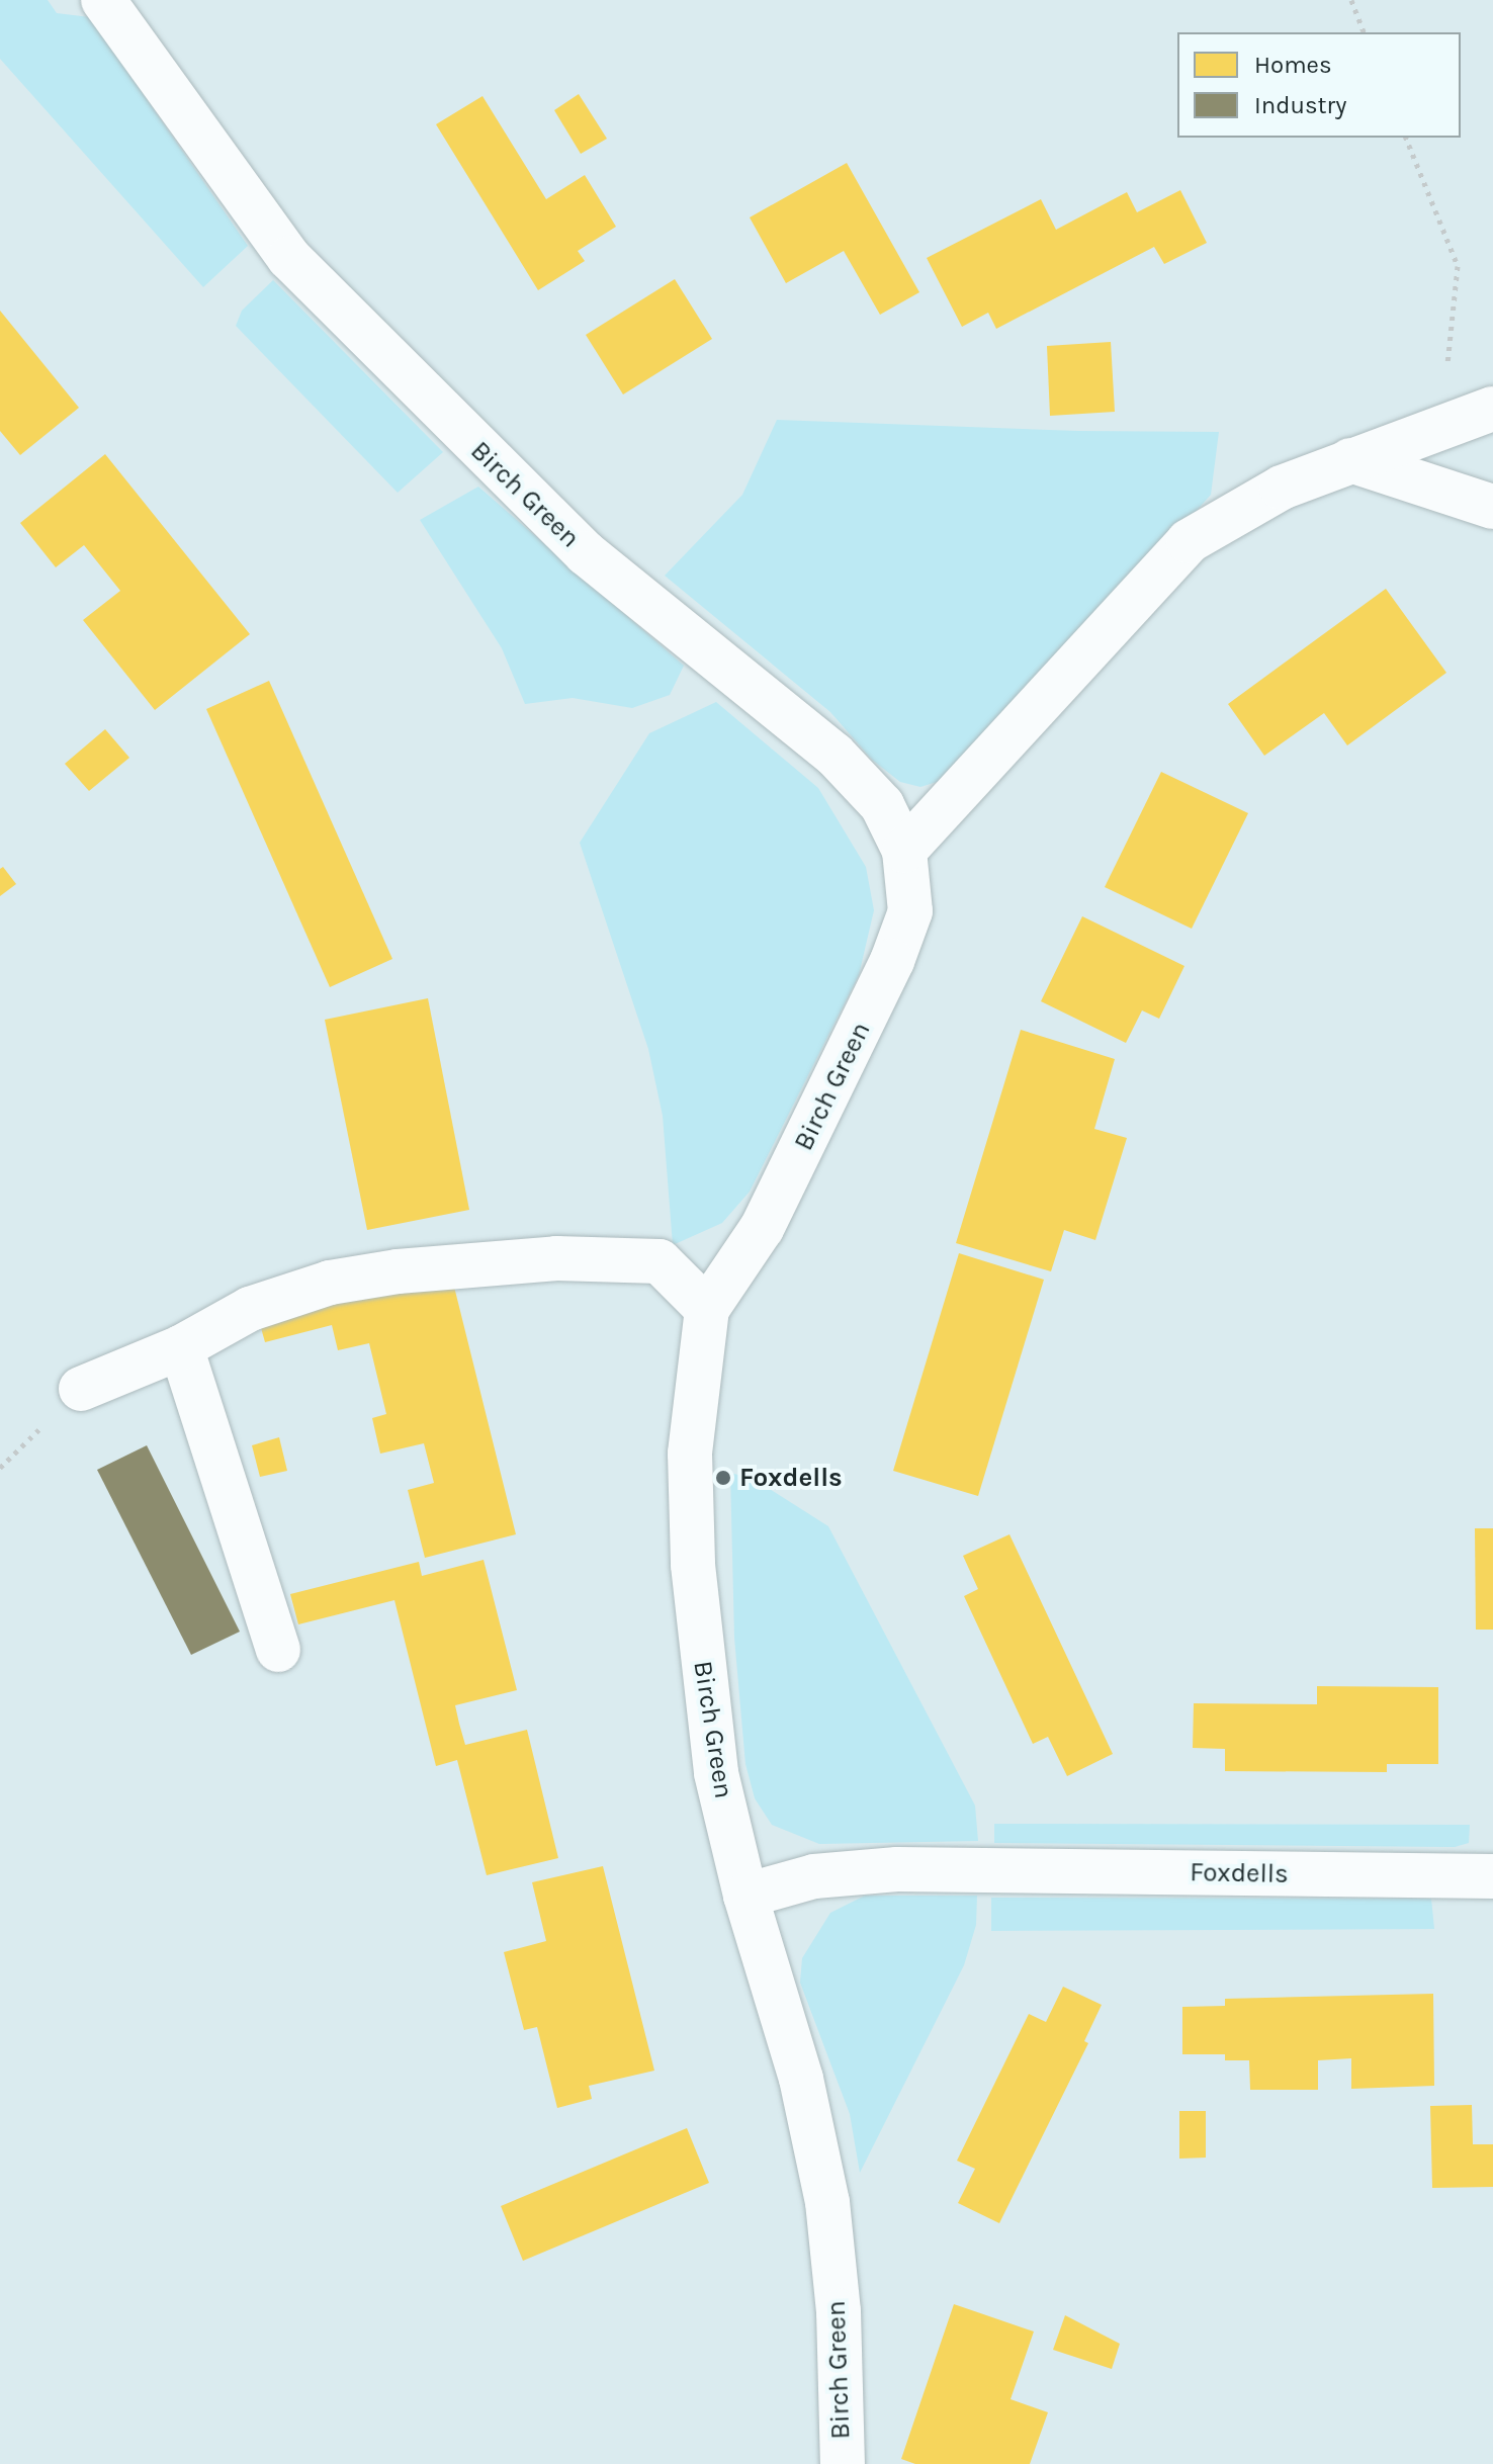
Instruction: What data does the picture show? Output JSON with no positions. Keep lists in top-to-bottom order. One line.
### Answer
{"streets":{"street":["Birch Green","Foxdells"]},"crossings":[["Birch Green","Foxdells"]],"places":["Foxdells"],"legend":["Homes","Industry"]}
